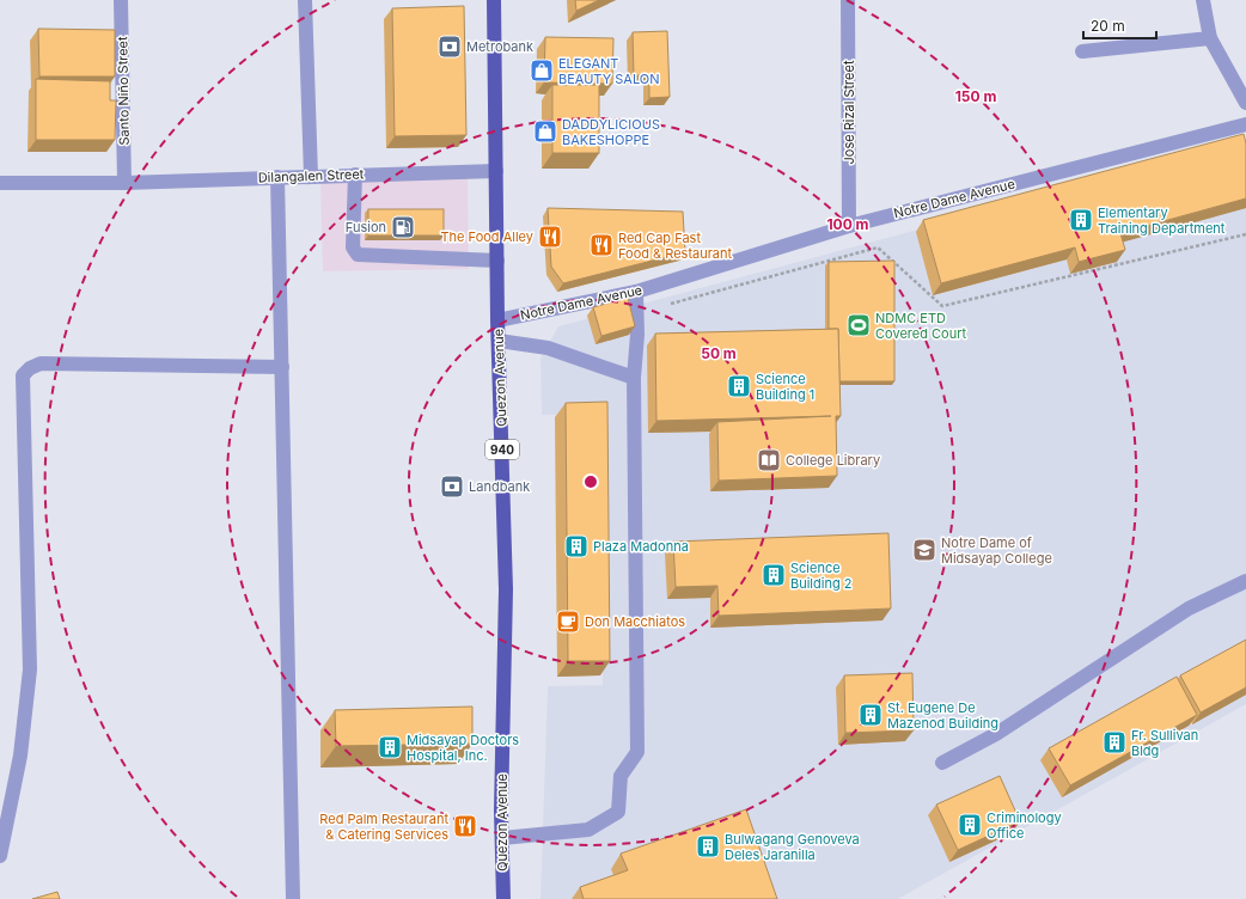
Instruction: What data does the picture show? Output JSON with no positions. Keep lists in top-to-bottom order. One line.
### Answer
{"streets":{"main road":["Quezon Avenue","940"],"street":["Santo Niño Street","Jose Rizal Street","Dilangalen Street","Notre Dame Avenue"]},"crossings":[["Santo Niño Street","Dilangalen Street"],["Jose Rizal Street","Notre Dame Avenue"],["Dilangalen Street","Quezon Avenue"],["Notre Dame Avenue","Quezon Avenue"]],"places":{"bank":["Metrobank","Landbank"],"shop":["ELEGANT BEAUTY SALON","DADDYLICIOUS BAKESHOPPE"],"building":["Elementary Training Department","Science Building 1","Plaza Madonna","Science Building 2","St. Eugene De Mazenod Building","Fr. Sullivan Bldg","Midsayap Doctors Hospital, Inc.","Criminology Office","Bulwagang Genoveva Deles Jaranilla"],"fuel station":["Fusion"],"restaurant":["The Food Alley","Red Cap Fast Food & Restaurant","Red Palm Restaurant & Catering Services"],"sports":["NDMC ETD Covered Court"],"library":["College Library"],"school or university":["Notre Dame of Midsayap College"],"cafe":["Don Macchiatos"]},"scale_bar":"20 m","rings":["150 m","100 m","50 m"]}
